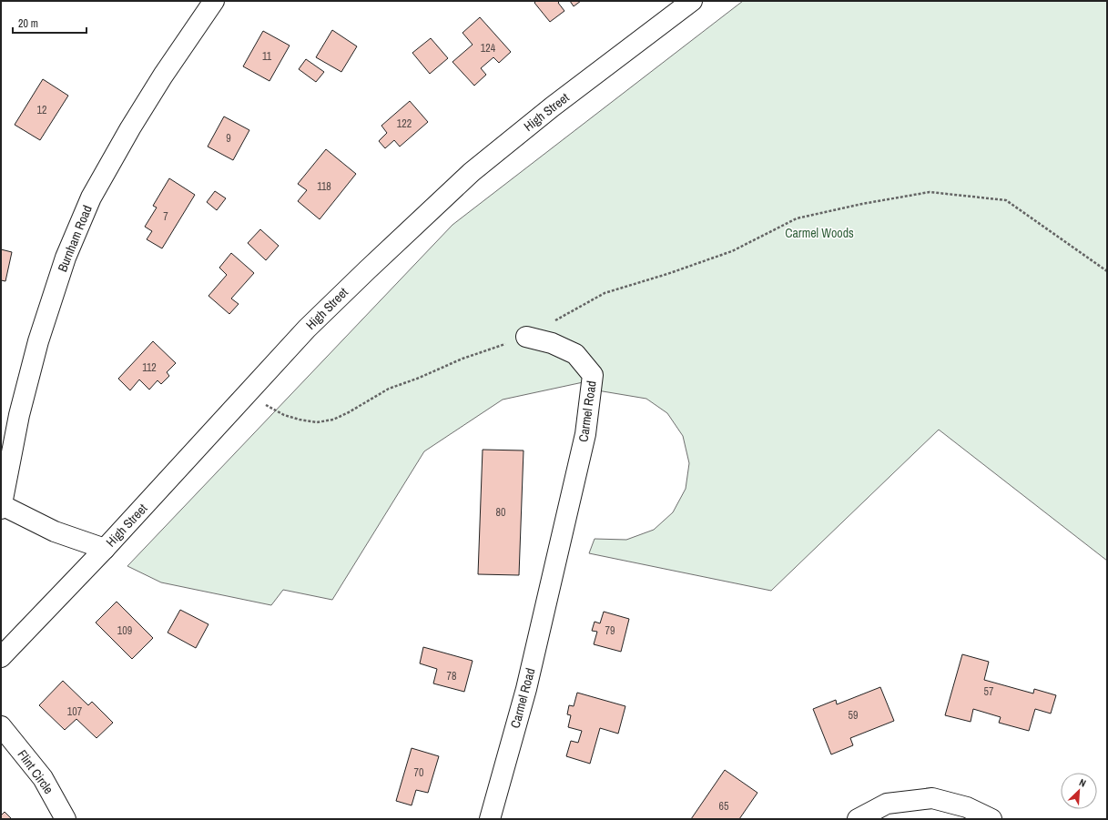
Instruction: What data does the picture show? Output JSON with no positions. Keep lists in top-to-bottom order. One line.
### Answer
{"streets":{"street":["High Street","Burnham Road","Carmel Road","Flint Circle"]},"crossings":[["High Street","Burnham Road"]],"parks":["Carmel Woods"],"house_numbers":["124","11","12","122","9","118","7","112","80","109","79","78","57","107","59","70","65"],"scale_bar":"20 m","north":"top right"}
